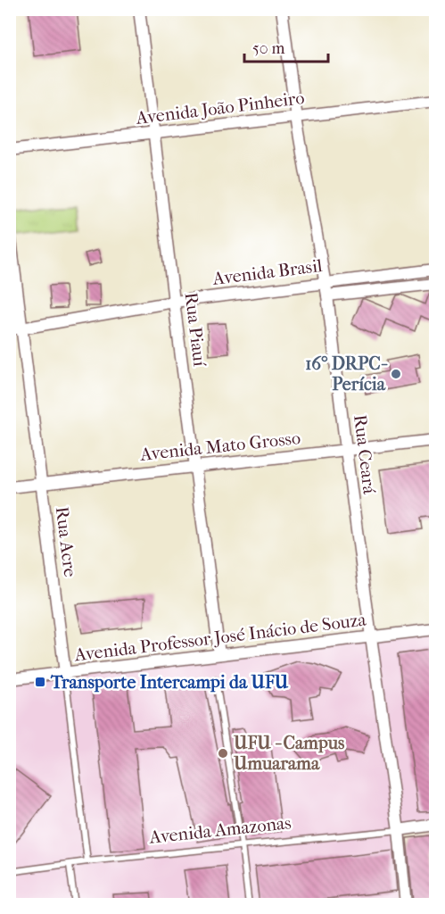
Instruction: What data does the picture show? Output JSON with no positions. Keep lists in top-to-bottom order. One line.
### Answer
{"streets":{"street":["Avenida João Pinheiro","Avenida Brasil","Rua Piauí","Avenida Mato Grosso","Rua Ceará","Rua Acre","Avenida Professor José Inácio de Souza","Avenida Amazonas"]},"crossings":[["Avenida João Pinheiro","Rua Piauí"],["Avenida João Pinheiro","Rua Ceará"],["Avenida Brasil","Rua Piauí"],["Avenida Brasil","Rua Ceará"],["Avenida Brasil","Rua Acre"],["Rua Piauí","Avenida Mato Grosso"],["Rua Piauí","Avenida Professor José Inácio de Souza"],["Avenida Mato Grosso","Rua Ceará"],["Avenida Mato Grosso","Rua Acre"],["Rua Ceará","Avenida Professor José Inácio de Souza"],["Rua Ceará","Avenida Amazonas"],["Rua Acre","Avenida Professor José Inácio de Souza"],["Rua Acre","Avenida Amazonas"]],"places":{"other":["16° DRPC- Perícia","UFU - Campus Umuarama"],"transit":["Transporte Intercampi da UFU"]},"scale_bar":"50 m"}
